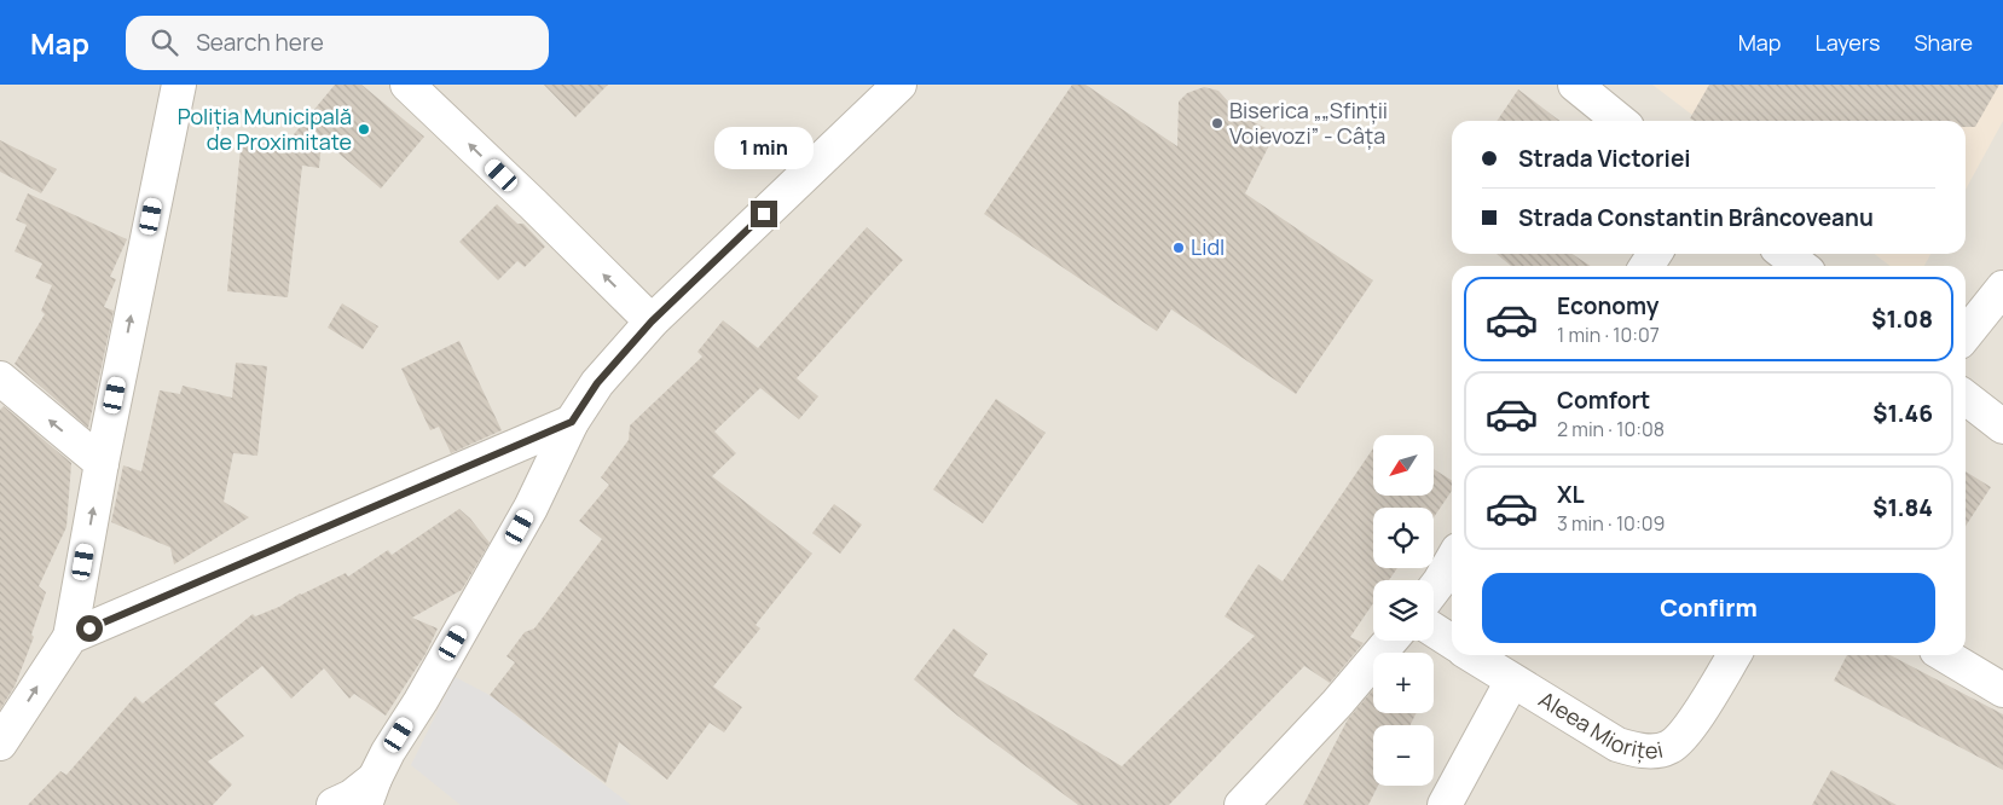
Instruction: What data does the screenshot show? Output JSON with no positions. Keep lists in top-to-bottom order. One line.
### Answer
{"streets":{"street":["Aleea Mioriței"]},"places":["Biserica „„Sfinții Voievozi” - Câța","Poliția Municipală de Proximitate","Lidl"],"north":"bottom left","page":{"header":"Map","search":"Search here","nav":["Map","Layers","Share"],"banner":["Strada Victoriei","Strada Constantin Brâncoveanu"],"bubble":"1 min","list":[{"name":"Economy","note":"1 min · 10:07","value":"$1.08"},{"name":"Comfort","note":"2 min · 10:08","value":"$1.46"},{"name":"XL","note":"3 min · 10:09","value":"$1.84"}],"map_buttons":["+","−"],"buttons":"Confirm"}}
